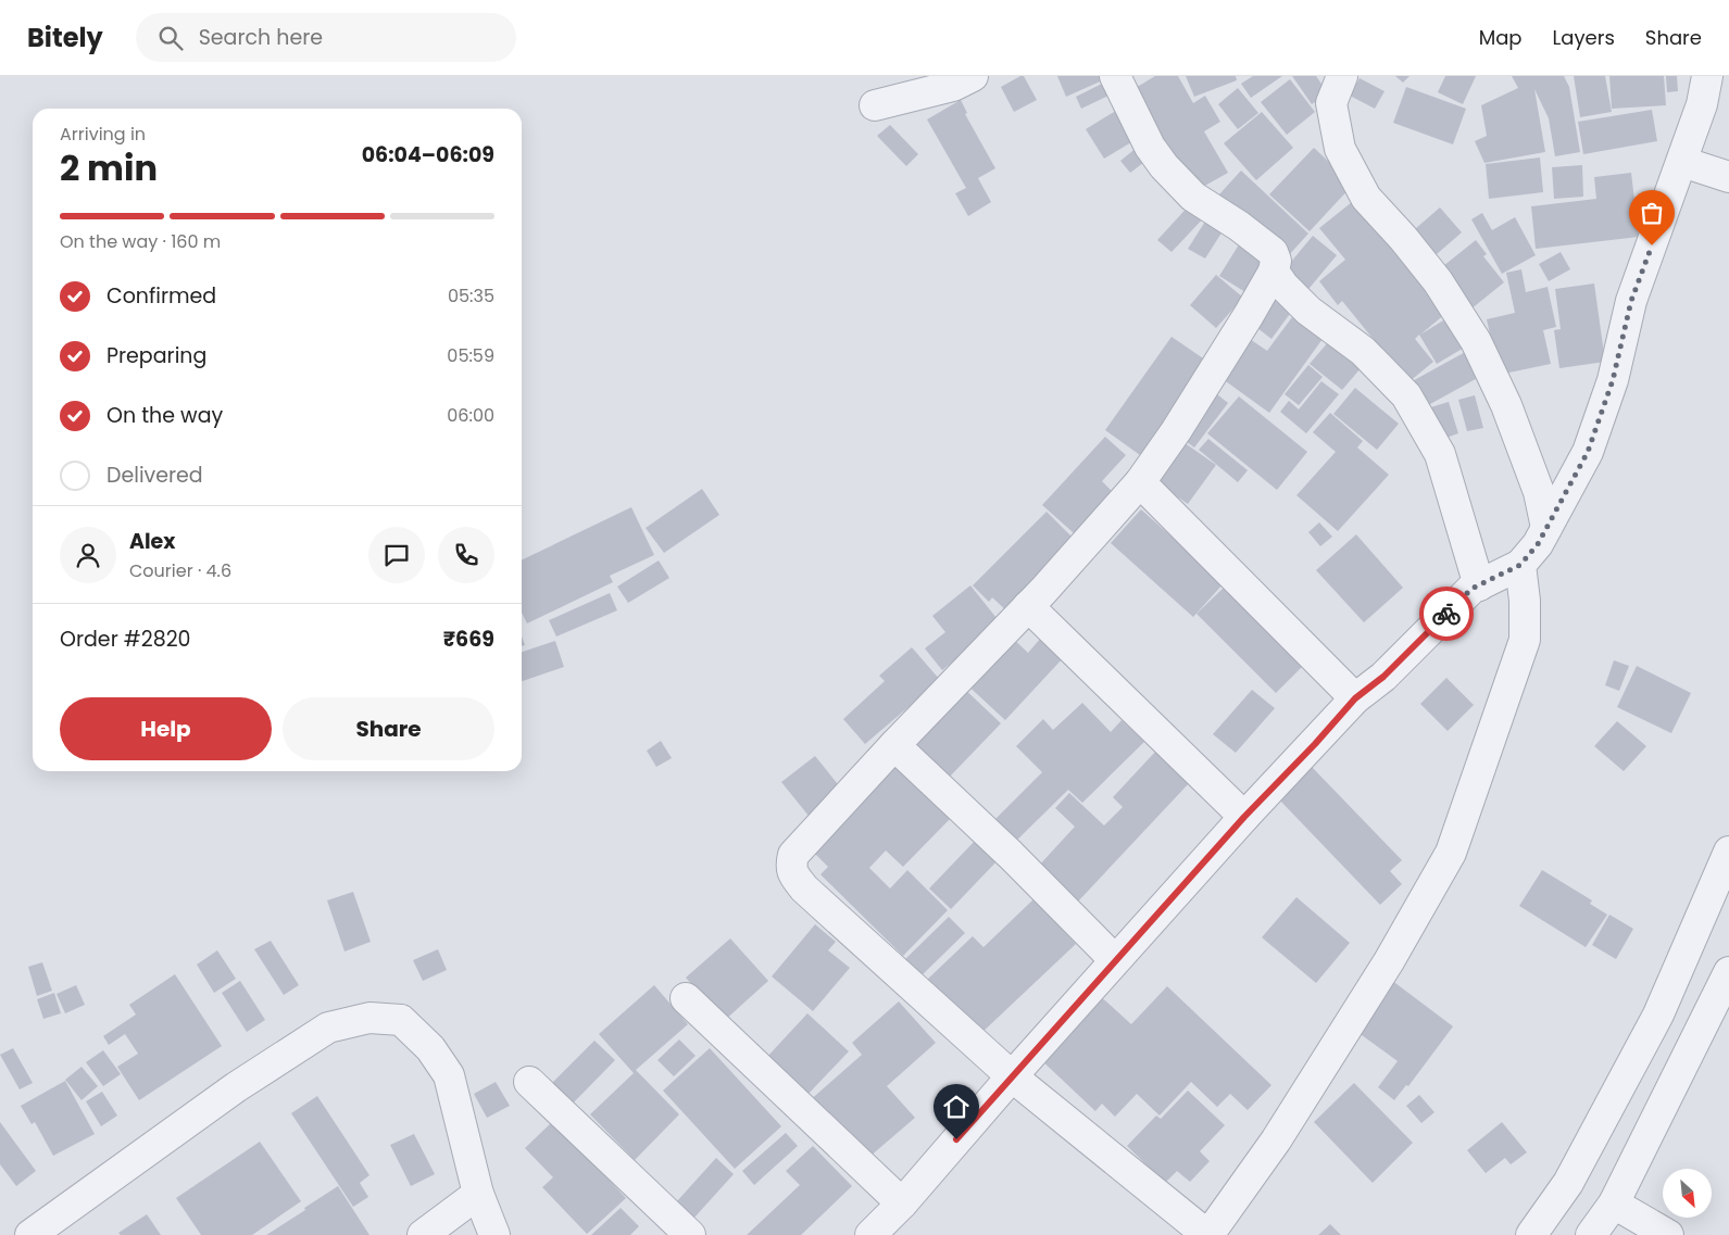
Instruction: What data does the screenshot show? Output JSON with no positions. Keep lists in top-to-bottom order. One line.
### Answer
{"north":"bottom right","page":{"header":"Bitely","search":"Search here","nav":["Map","Layers","Share"],"heading":["2 min","Arriving in","06:04–06:09"],"panel":["Alex","Courier · 4.6","Order #2820","₹669"],"bar":"On the way · 160 m","list":[["Confirmed","05:35"],["Preparing","05:59"],["On the way","06:00"],"Delivered"],"buttons":["Help","Share"]}}
